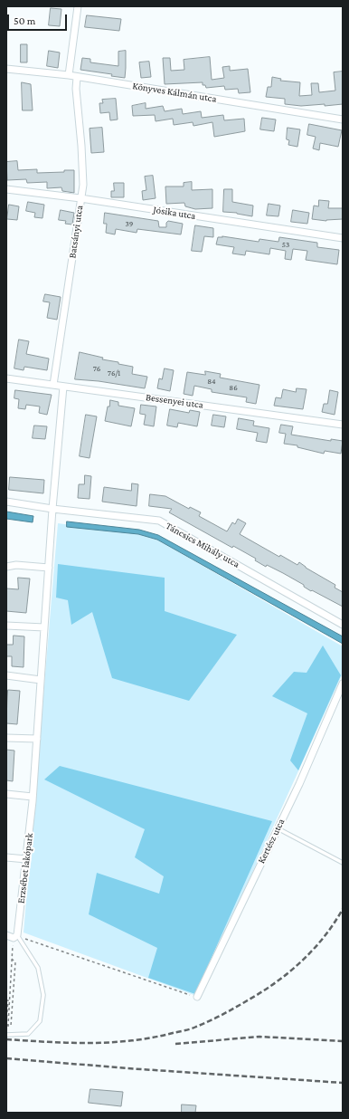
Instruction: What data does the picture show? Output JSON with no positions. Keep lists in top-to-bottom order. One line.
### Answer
{"streets":{"street":["Könyves Kálmán utca","Jósika utca","Batsányi utca","Bessenyei utca","Táncsics Mihály utca","Kertész utca","Erzsébet lakópark"]},"crossings":[["Könyves Kálmán utca","Batsányi utca"],["Jósika utca","Batsányi utca"],["Batsányi utca","Bessenyei utca"],["Táncsics Mihály utca","Erzsébet lakópark"]],"house_numbers":["39","53","76","76/1","84","86"],"scale_bar":"50 m"}
